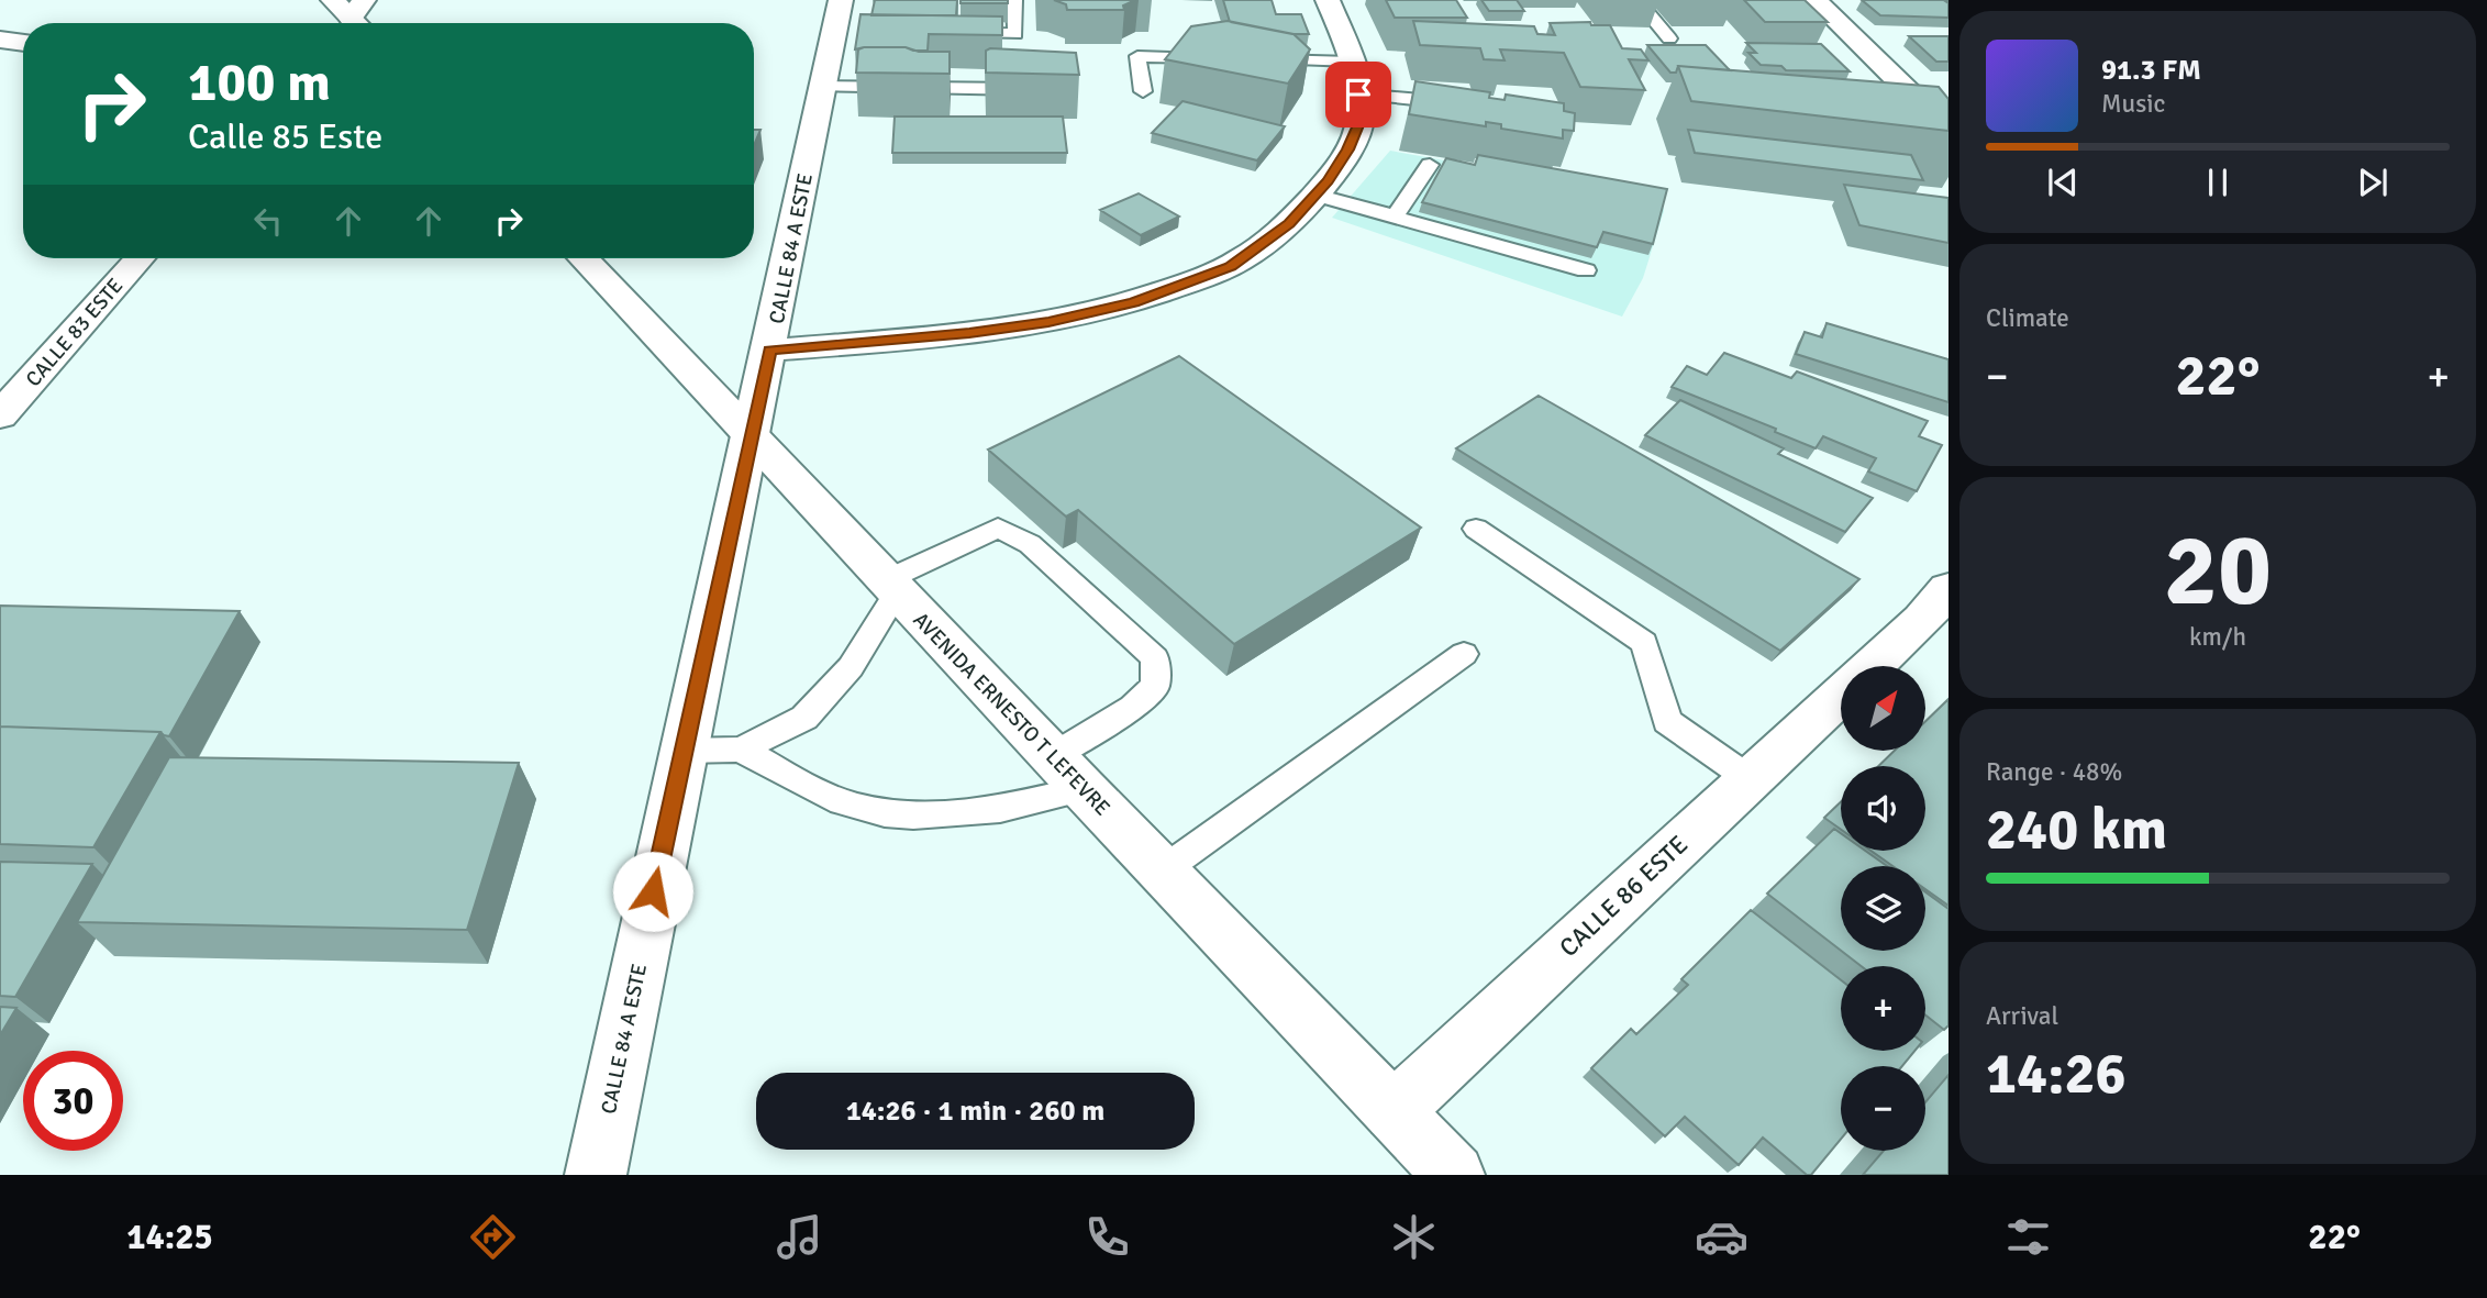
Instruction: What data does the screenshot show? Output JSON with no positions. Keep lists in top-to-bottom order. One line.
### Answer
{"streets":{"street":["CALLE 84 A ESTE","CALLE 83 ESTE","AVENIDA ERNESTO T LEFEVRE","CALLE 86 ESTE"]},"crossings":[["CALLE 84 A ESTE","AVENIDA ERNESTO T LEFEVRE"],["AVENIDA ERNESTO T LEFEVRE","CALLE 86 ESTE"]],"north":"top right","page":{"turn":["100 m","Calle 85 Este"],"song":["91.3 FM","Music"],"tile":["Climate",["20","km/h"],["Range · 48%","240 km"],["Arrival","14:26"]],"heat":["−","22°","+"],"map_buttons":["+","−"],"limit":"30","trip":"14:26 · 1 min · 260 m","tabs":["14:25","22°"]}}
